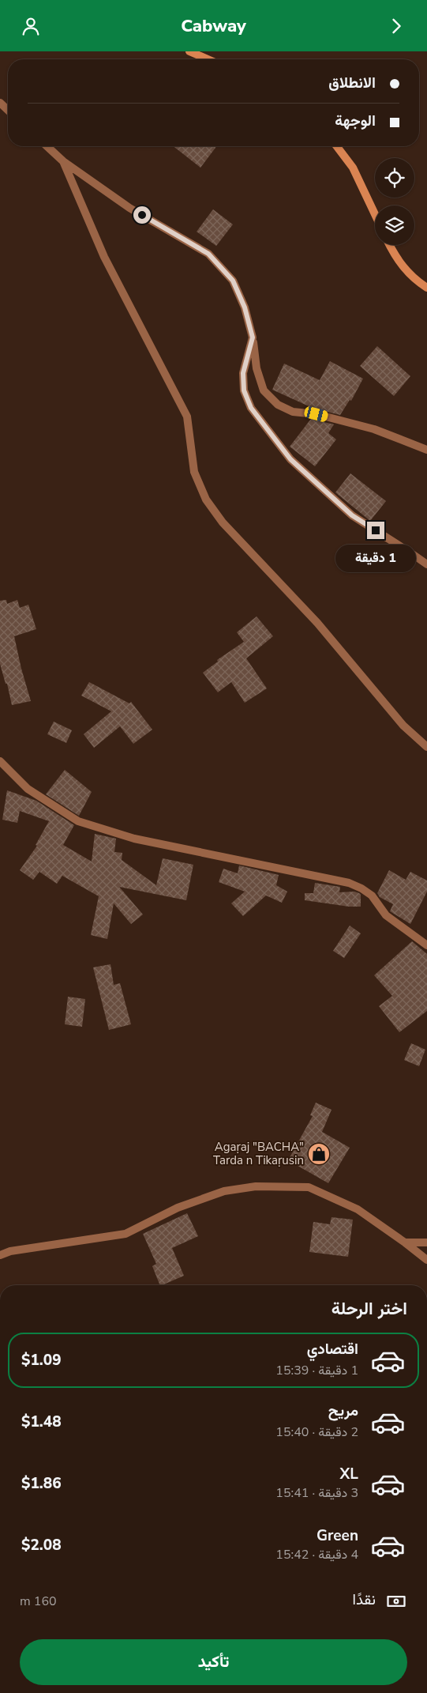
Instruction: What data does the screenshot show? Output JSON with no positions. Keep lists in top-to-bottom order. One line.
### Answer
{"places":{"shop":["Agaṛaj \"BACHA\" Tarda n Tikaṛusin"]},"page":{"header":"Cabway","banner":["الانطلاق","الوجهة"],"bubble":"1 دقيقة","heading":"اختر الرحلة","list":[{"name":"اقتصادي","note":"1 دقيقة · 15:39","value":"$1.09"},{"name":"مريح","note":"2 دقيقة · 15:40","value":"$1.48"},{"name":"XL","note":"3 دقيقة · 15:41","value":"$1.86"},{"name":"Green","note":"4 دقيقة · 15:42","value":"$2.08"}],"pay":["نقدًا","160 m"],"buttons":"تأكيد"}}
